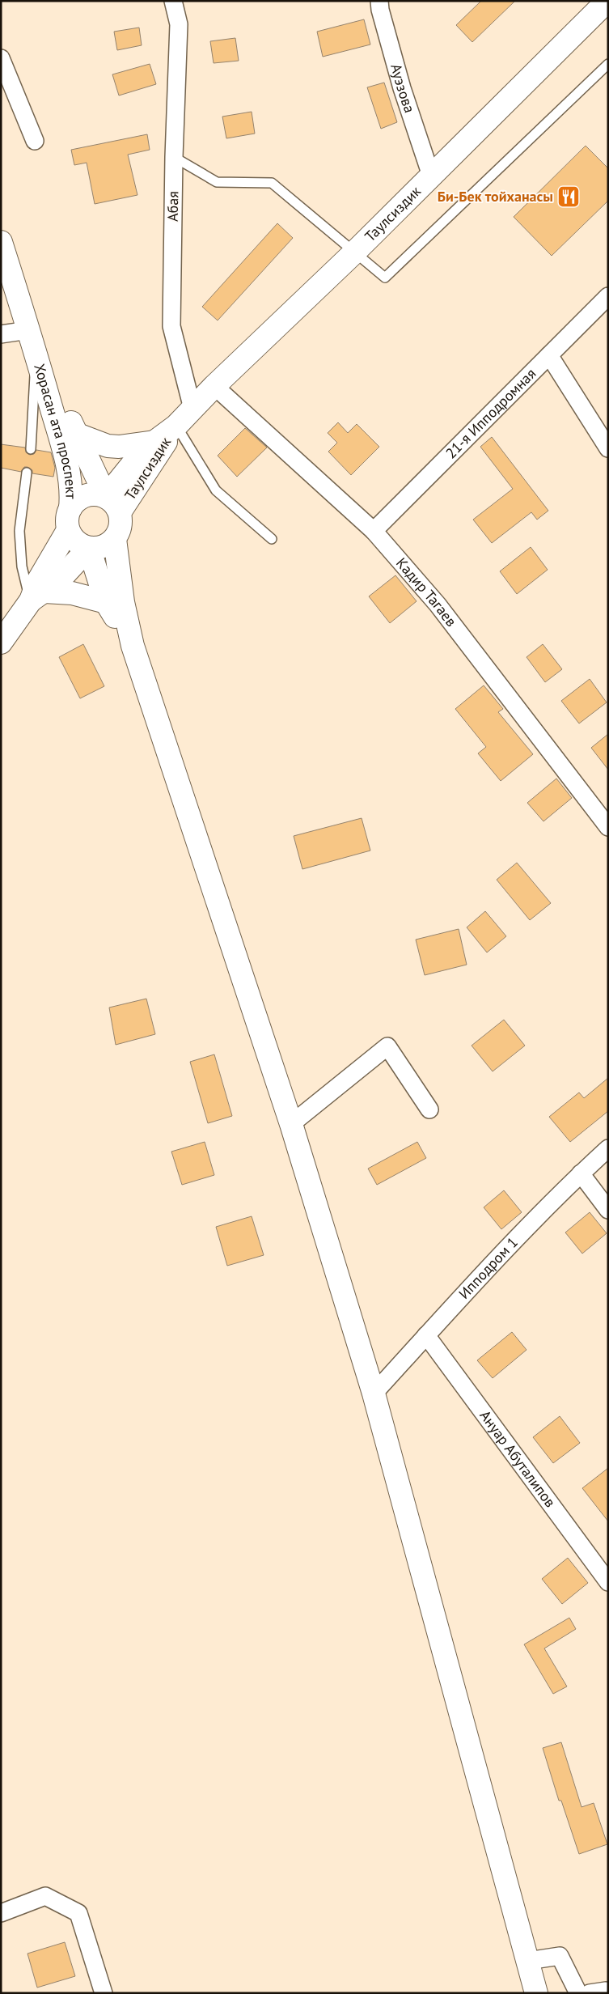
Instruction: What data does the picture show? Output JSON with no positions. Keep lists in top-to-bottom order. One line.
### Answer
{"streets":{"main road":["Таулсиздик","Хорасан ата проспект"],"street":["Ауэзова","Абая","21-я Ипподромная","Кадир Тагаев","Ипподром 1","Ануар Абуталипов"]},"crossings":[["Ауэзова","Таулсиздик"],["Абая","Таулсиздик"],["Таулсиздик","Хорасан ата проспект"],["Таулсиздик","Кадир Тагаев"],["21-я Ипподромная","Кадир Тагаев"],["Ипподром 1","Ануар Абуталипов"]],"places":{"restaurant":["Би-Бек тойханасы"]}}
